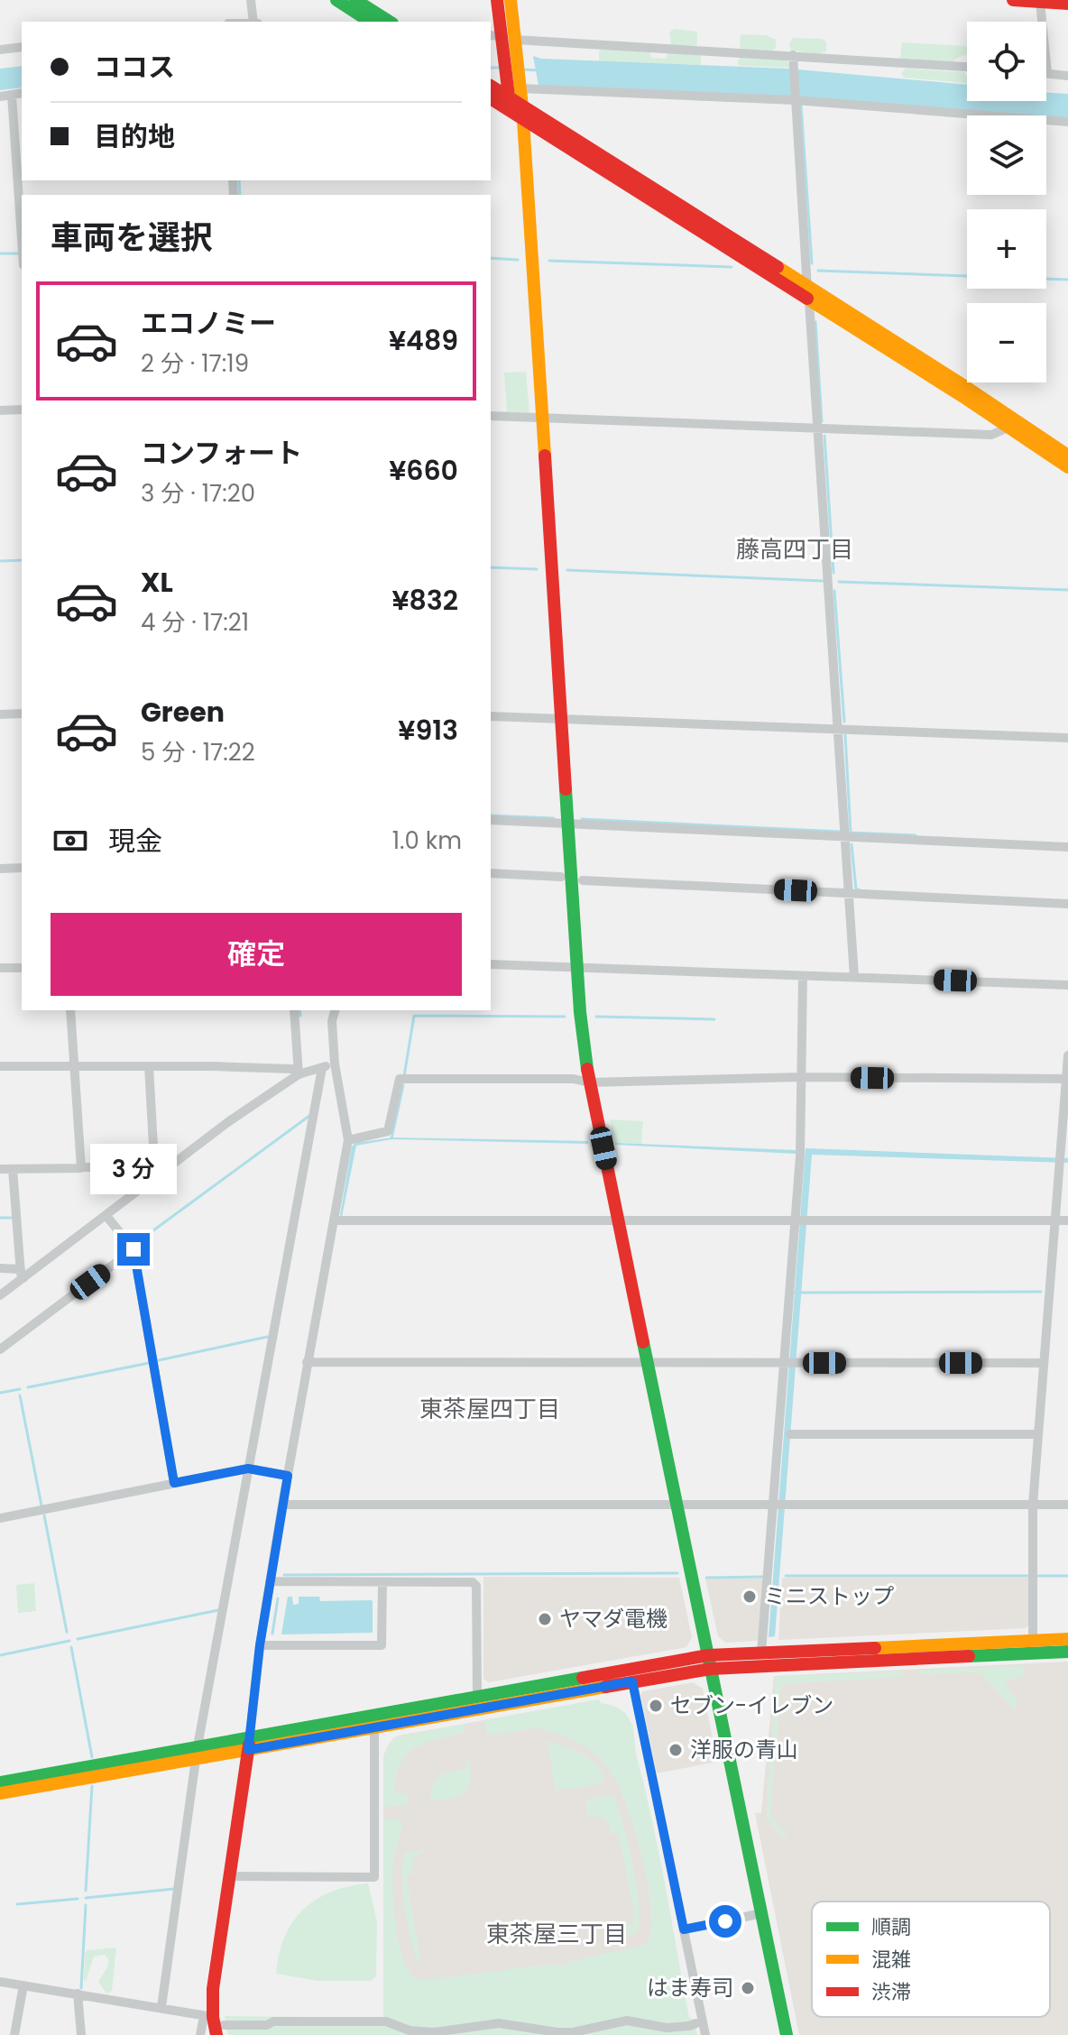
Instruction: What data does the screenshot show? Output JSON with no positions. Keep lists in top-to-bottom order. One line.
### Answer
{"districts":["藤高四丁目","東茶屋四丁目","東茶屋三丁目"],"places":["ミニストップ","ヤマダ電機","セブン-イレブン","洋服の青山","はま寿司"],"legend":["順調","混雑","渋滞"],"page":{"map_buttons":["+","−"],"banner":["ココス","目的地"],"heading":"車両を選択","list":[{"name":"エコノミー","note":"2 分 · 17:19","value":"¥489"},{"name":"コンフォート","note":"3 分 · 17:20","value":"¥660"},{"name":"XL","note":"4 分 · 17:21","value":"¥832"},{"name":"Green","note":"5 分 · 17:22","value":"¥913"}],"pay":["現金","1.0 km"],"buttons":"確定","bubble":"3 分"}}
